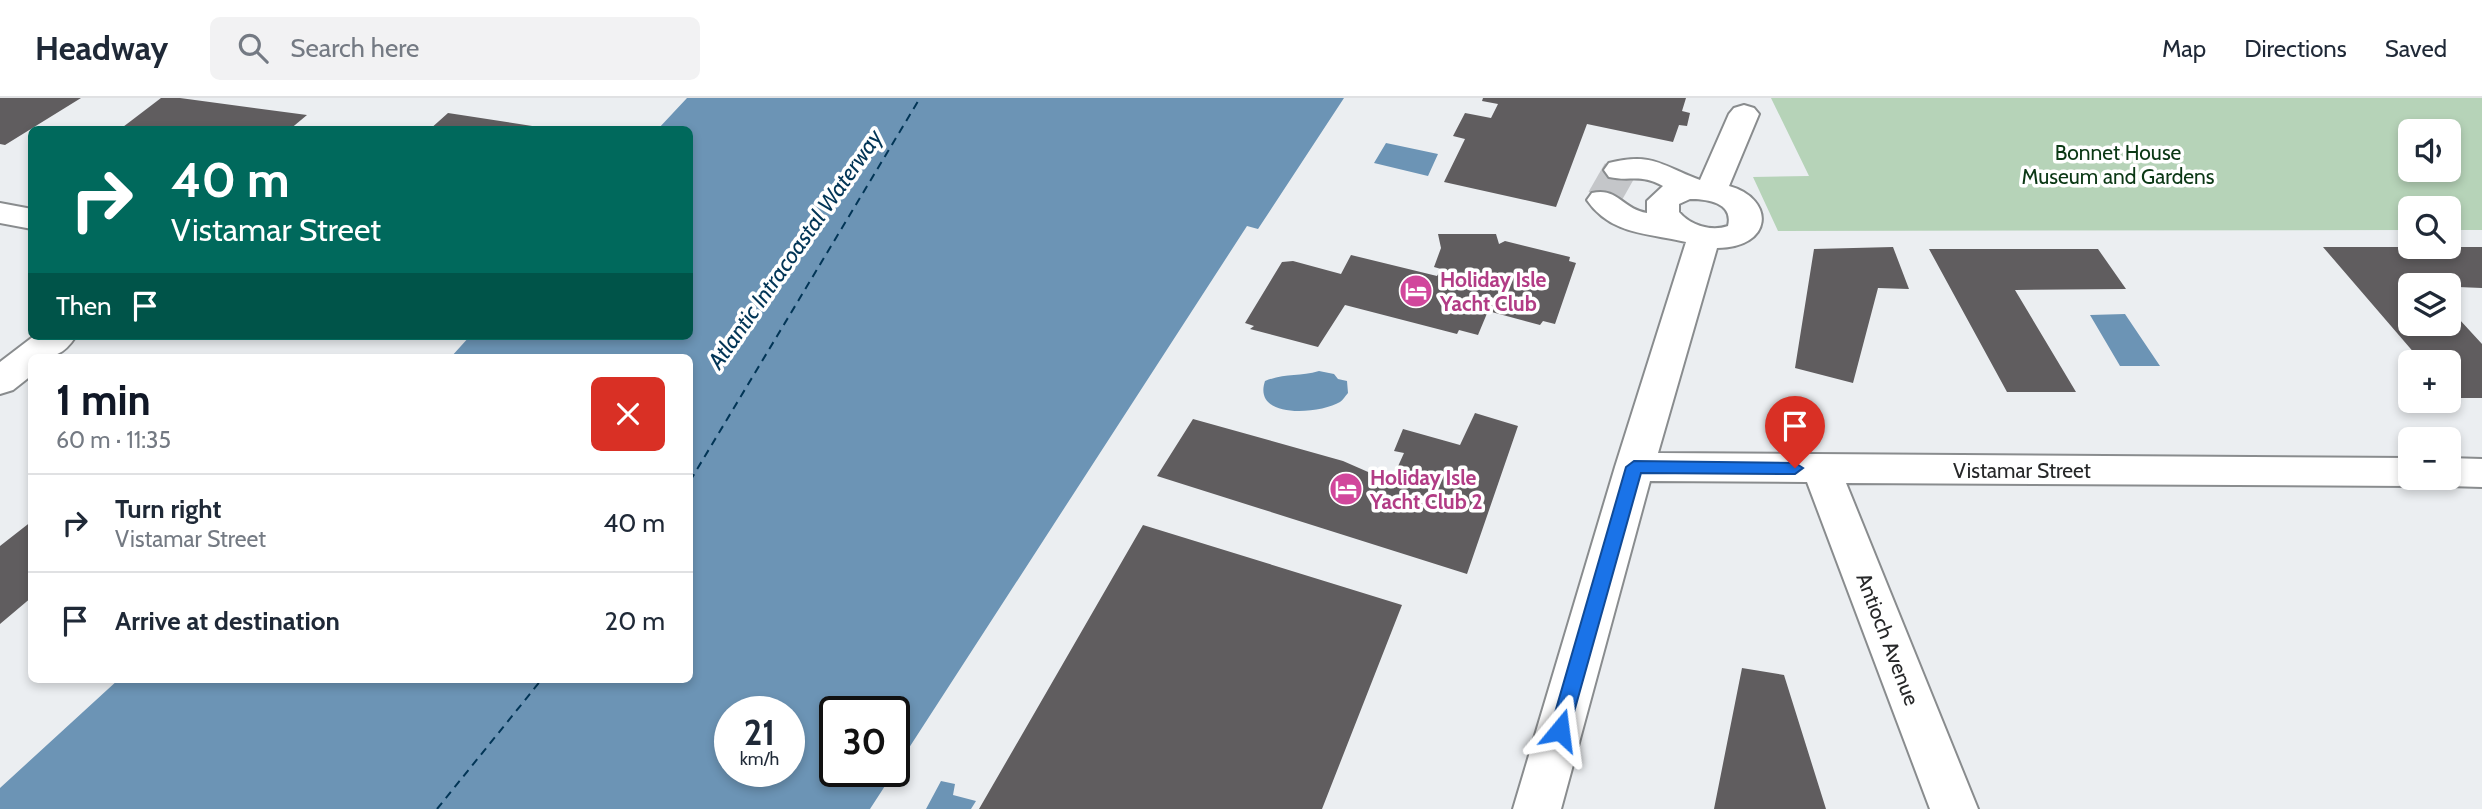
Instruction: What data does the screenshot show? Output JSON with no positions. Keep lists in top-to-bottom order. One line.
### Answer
{"streets":{"street":["Vistamar Street","Antioch Avenue"]},"crossings":[["Vistamar Street","Antioch Avenue"]],"water":["Atlantic Intracoastal Waterway"],"parks":["Bonnet House Museum and Gardens"],"places":{"hotel":["Holiday Isle Yacht Club","Holiday Isle Yacht Club 2"]},"page":{"header":"Headway","search":"Search here","nav":["Map","Directions","Saved"],"map_buttons":["+","−"],"turn":["40 m","Vistamar Street"],"then":"Then","heading":["1 min","60 m · 11:35"],"list":[{"name":"Turn right","note":"Vistamar Street","value":"40 m"},{"name":"Arrive at destination","value":"20 m"}],"speed":"21 km/h","limit":"30"}}
